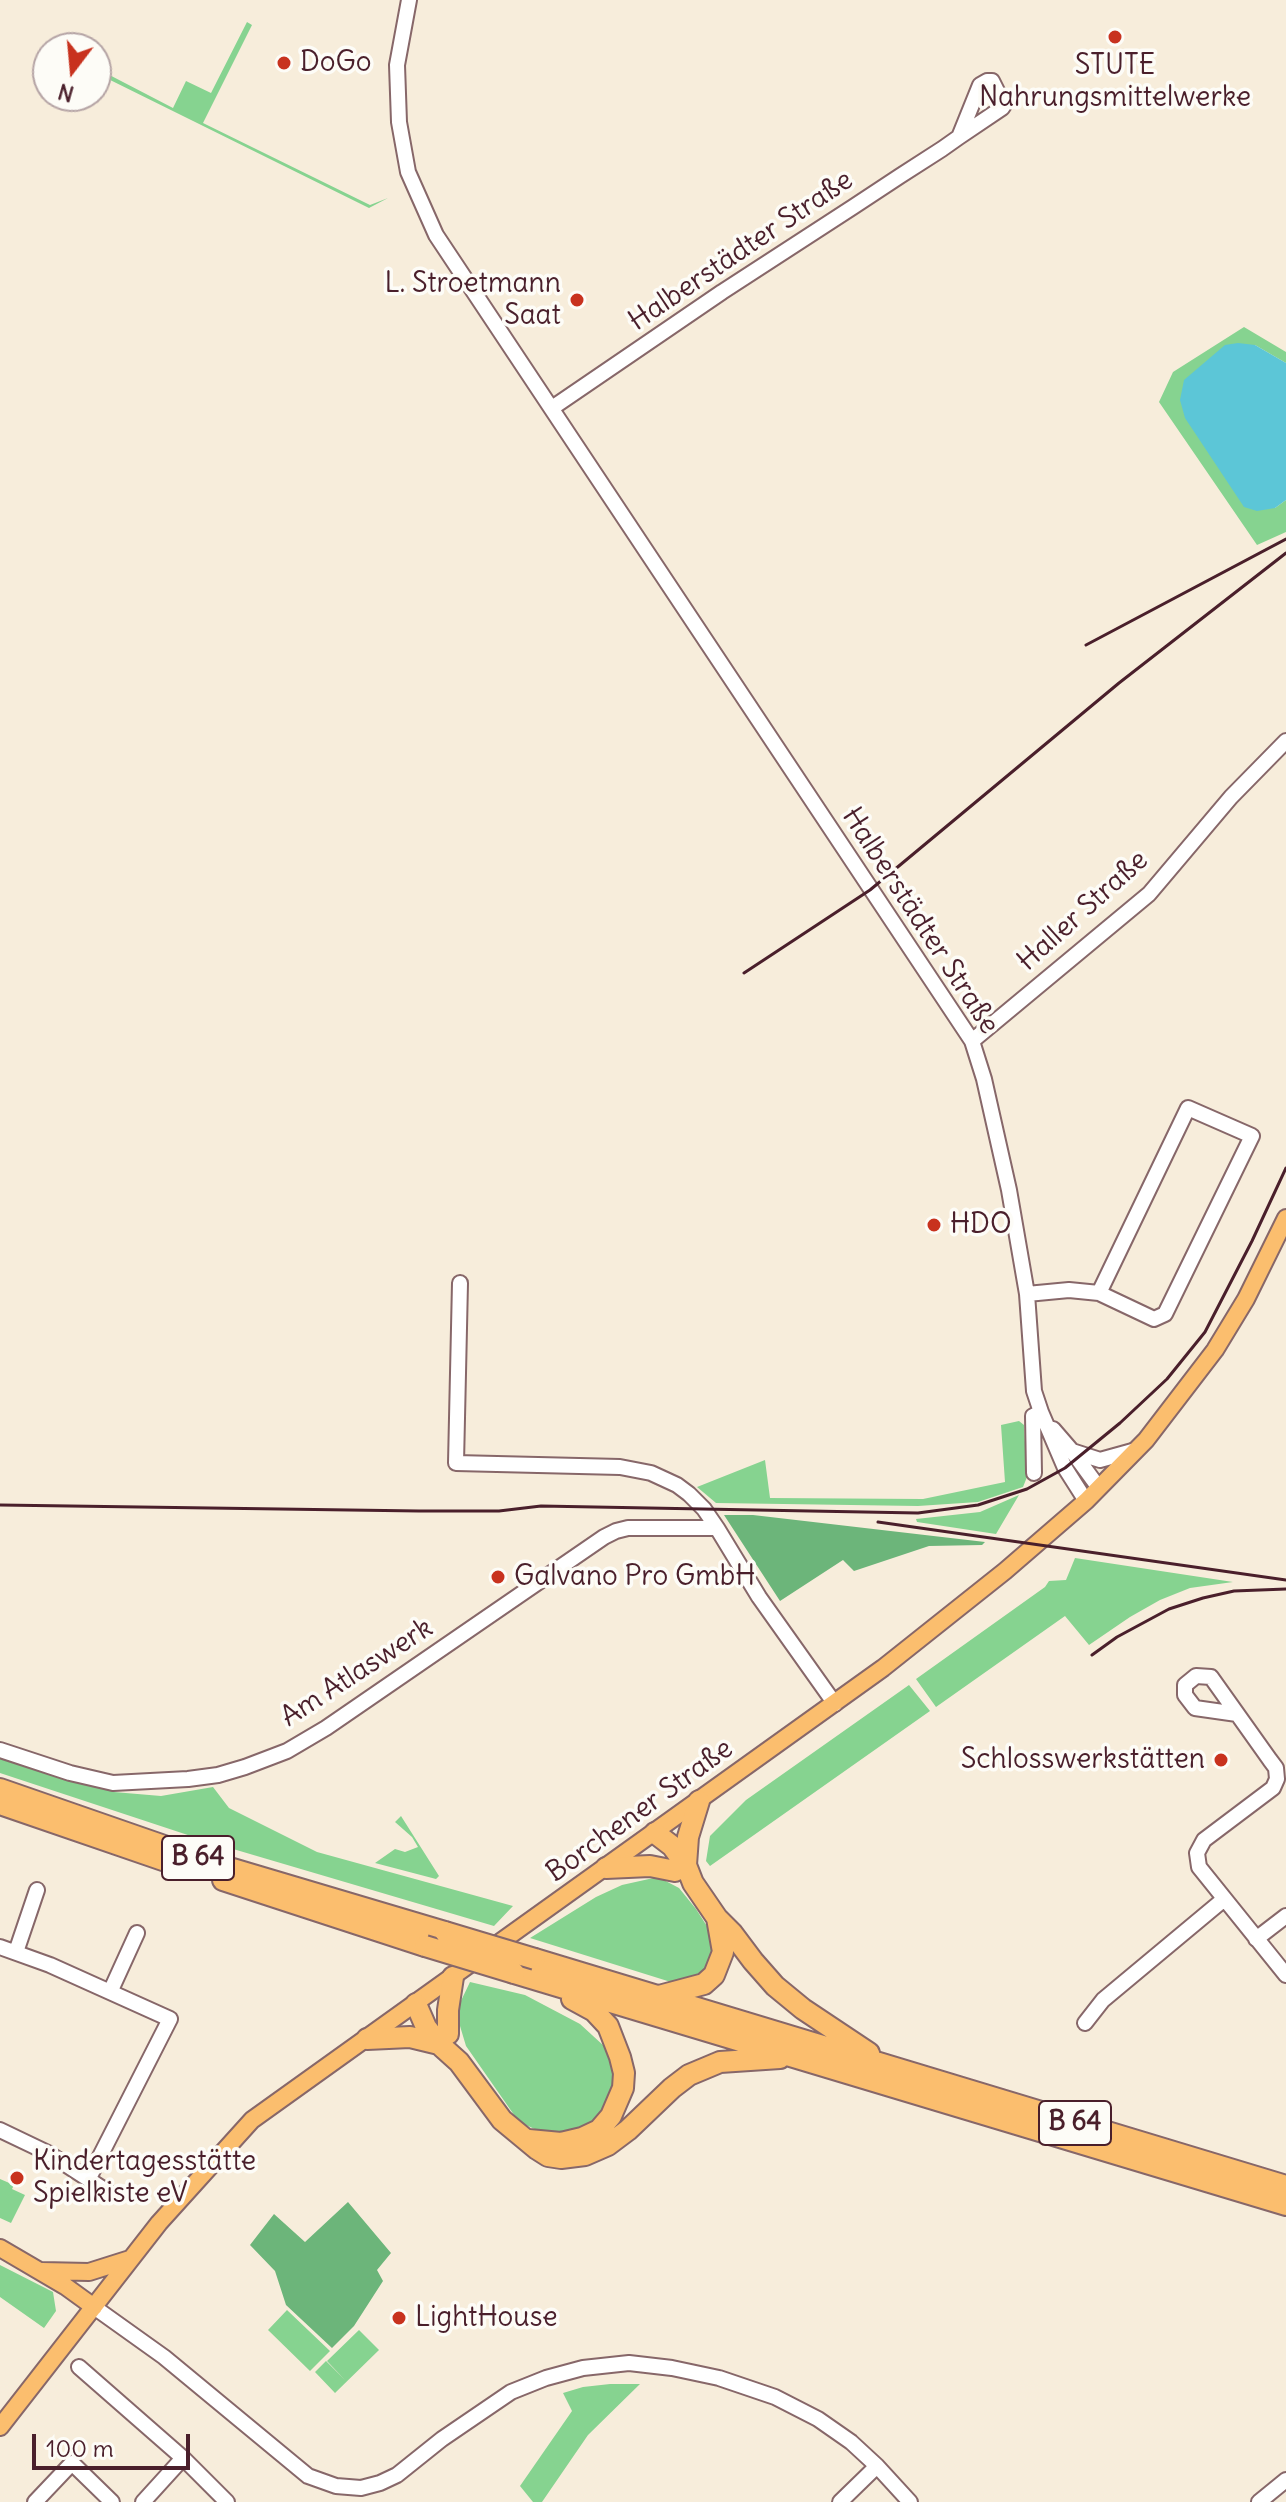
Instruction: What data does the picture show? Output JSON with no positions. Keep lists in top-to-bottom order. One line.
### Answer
{"streets":{"highway":["B 64"],"main road":["Borchener Straße"],"street":["Halberstädter Straße","Haller Straße","Am Atlaswerk"]},"crossings":[["Halberstädter Straße","Haller Straße"],["Halberstädter Straße","Borchener Straße"]],"places":["STUTE Nahrungsmittelwerke","DoGo","L. Stroetmann Saat","HDO","Galvano Pro GmbH","Schlosswerkstätten","Kindertagesstätte Spielkiste eV","LightHouse"],"scale_bar":"100 m","north":"bottom"}
